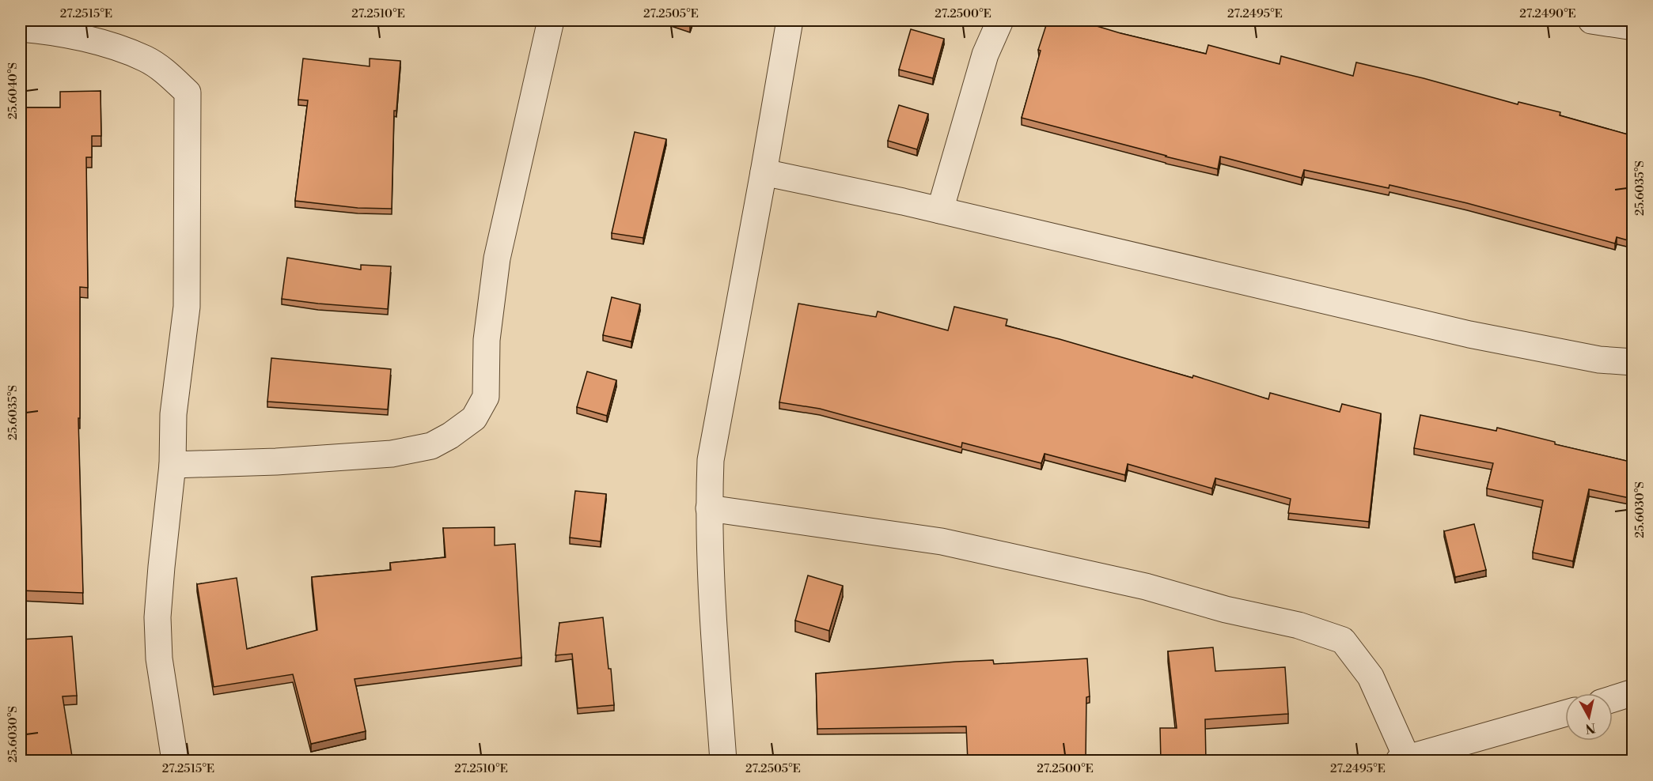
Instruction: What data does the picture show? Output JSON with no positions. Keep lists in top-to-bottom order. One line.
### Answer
{"north":"bottom","coordinates":["27.2515°E","27.2510°E","27.2505°E","27.2500°E","27.2495°E","27.2490°E","25.6040°S","25.6035°S","25.6030°S"]}
